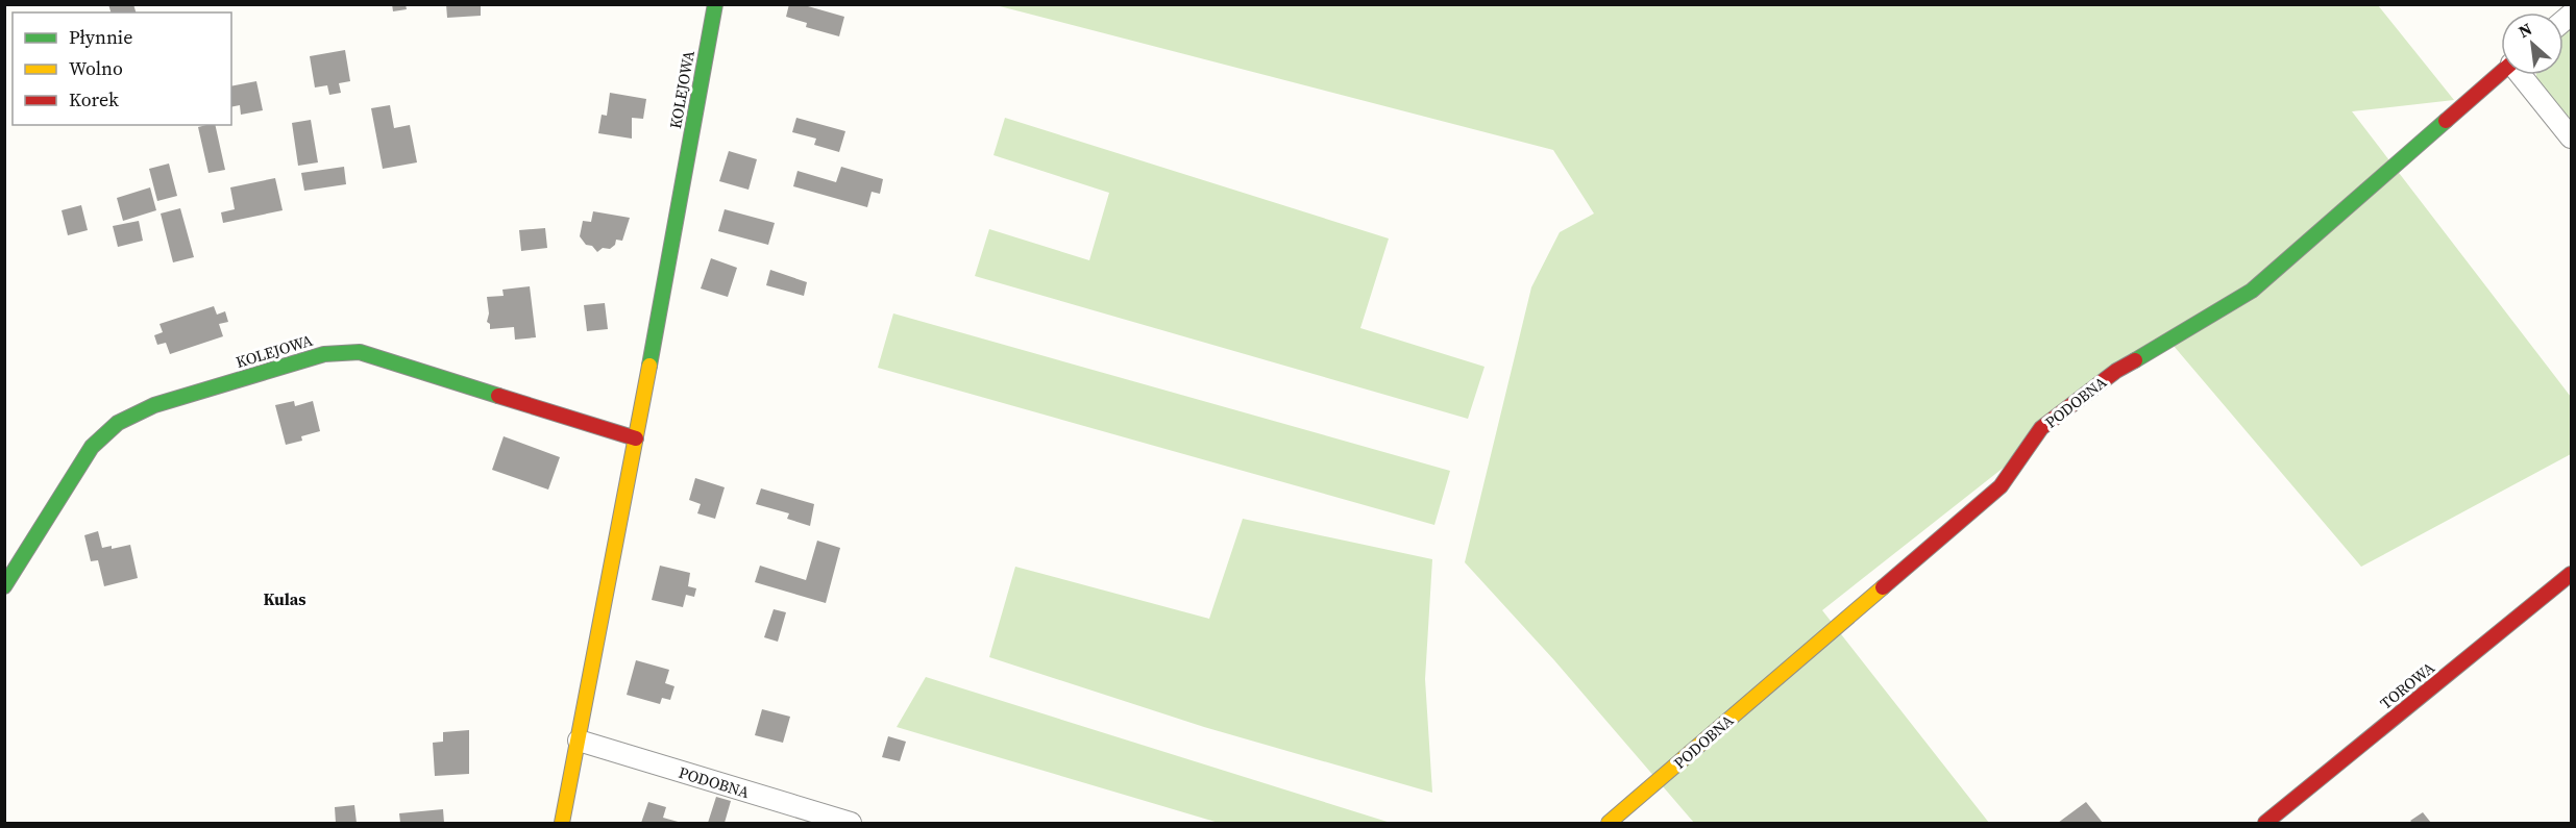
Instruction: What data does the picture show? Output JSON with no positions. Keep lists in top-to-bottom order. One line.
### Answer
{"streets":{"street":["KOLEJOWA","PODOBNA","TOROWA"]},"crossings":[["KOLEJOWA","PODOBNA"]],"districts":["Kulas"],"legend":["Płynnie","Wolno","Korek"],"north":"top left"}
